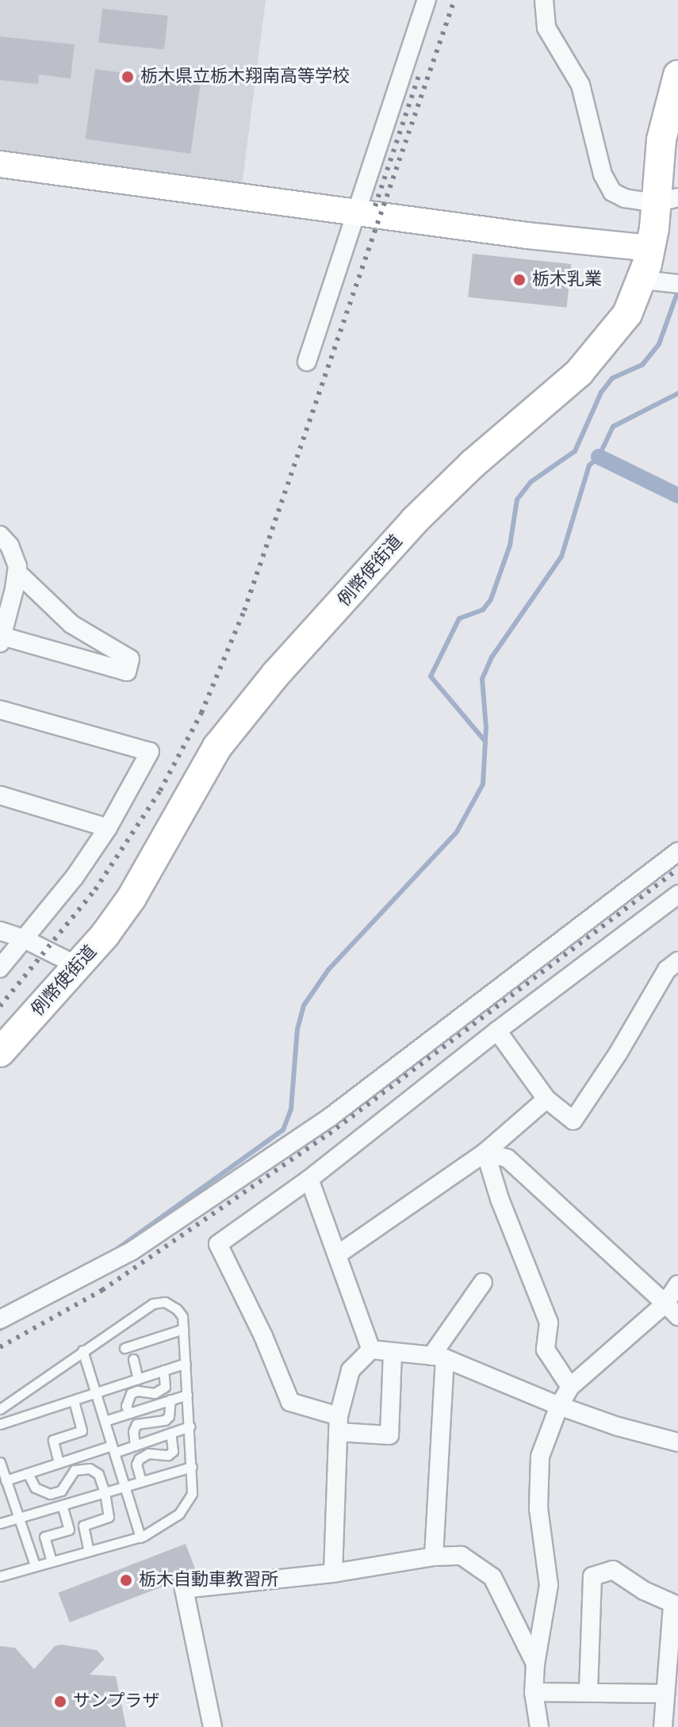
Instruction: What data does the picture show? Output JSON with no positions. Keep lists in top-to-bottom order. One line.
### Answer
{"streets":{"main road":["例幣使街道"]},"places":["栃木県立栃木翔南高等学校","栃木乳業","栃木自動車教習所","サンプラザ"]}
